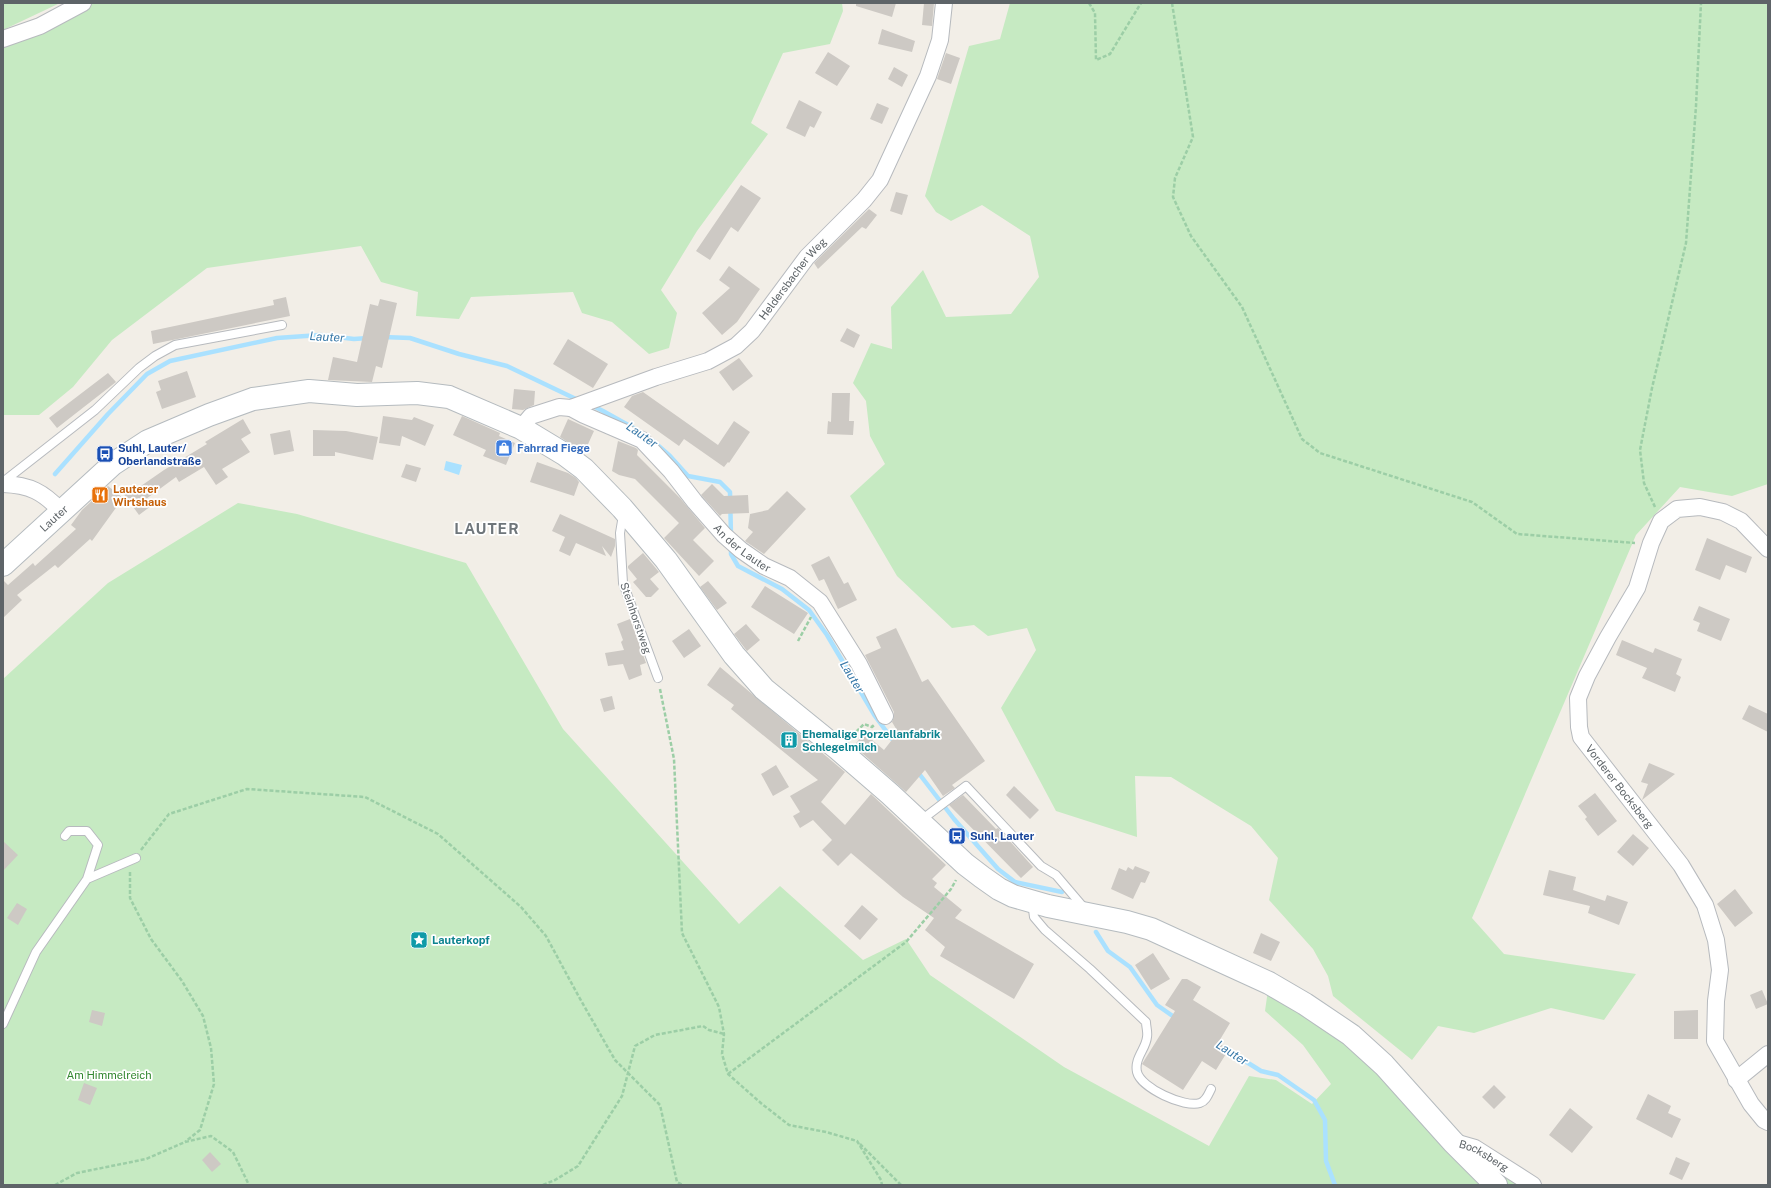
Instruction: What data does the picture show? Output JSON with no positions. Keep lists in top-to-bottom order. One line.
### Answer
{"streets":{"street":["Heldersbacher Weg","Lauter","An der Lauter","Vorderer Bocksberg","Bocksberg"],"lane":["Steinhorstweg"]},"crossings":[["Heldersbacher Weg","Lauter"],["Heldersbacher Weg","An der Lauter"],["Lauter","Steinhorstweg"],["Lauter","Bocksberg"]],"districts":["LAUTER"],"water":["Lauter"],"parks":["Am Himmelreich"],"places":{"shop":["Fahrrad Fiege"],"bus stop":["Suhl, Lauter/ Oberlandstraße","Suhl, Lauter"],"restaurant":["Lauterer Wirtshaus"],"building":["Ehemalige Porzellanfabrik Schlegelmilch"],"place":["Lauterkopf"]}}
